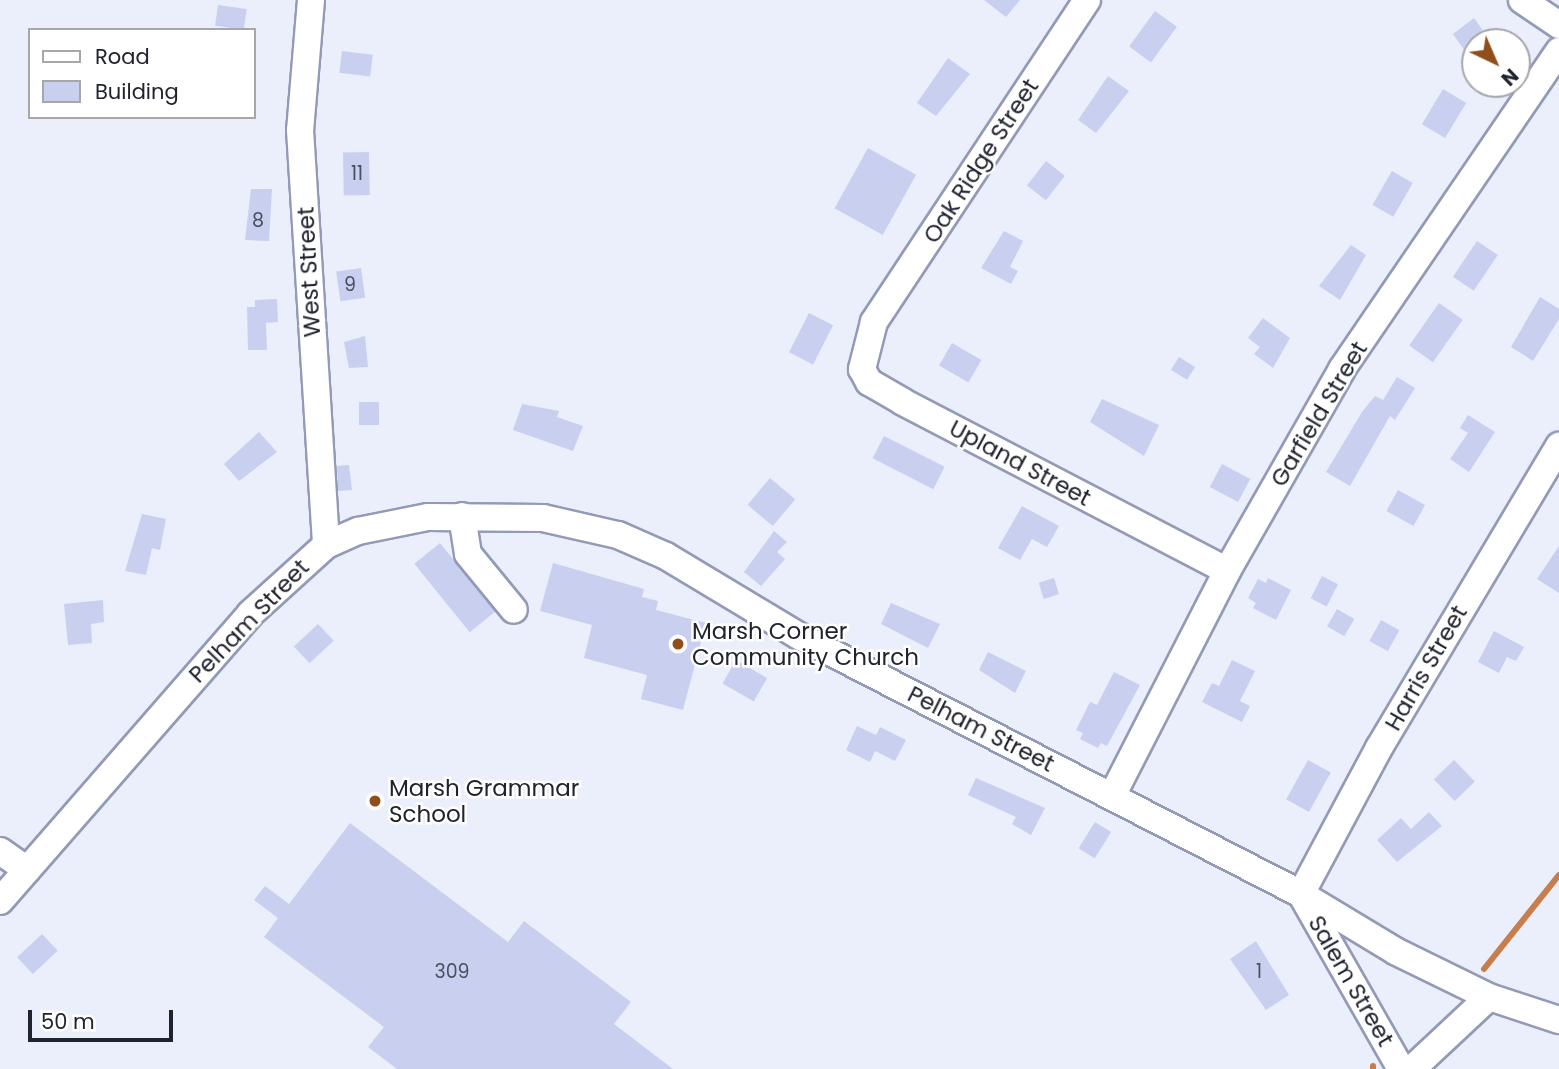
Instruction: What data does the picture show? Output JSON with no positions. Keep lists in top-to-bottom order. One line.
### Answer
{"streets":{"street":["Oak Ridge Street","West Street","Garfield Street","Upland Street","Pelham Street","Harris Street","Salem Street"]},"crossings":[["Oak Ridge Street","Upland Street"],["West Street","Pelham Street"],["Garfield Street","Upland Street"],["Garfield Street","Pelham Street"],["Pelham Street","Harris Street"],["Pelham Street","Salem Street"],["Harris Street","Salem Street"]],"places":["Marsh Corner Community Church","Marsh Grammar School"],"house_numbers":["11","8","9","309","1"],"legend":["Road","Building"],"scale_bar":"50 m","north":"bottom right"}
